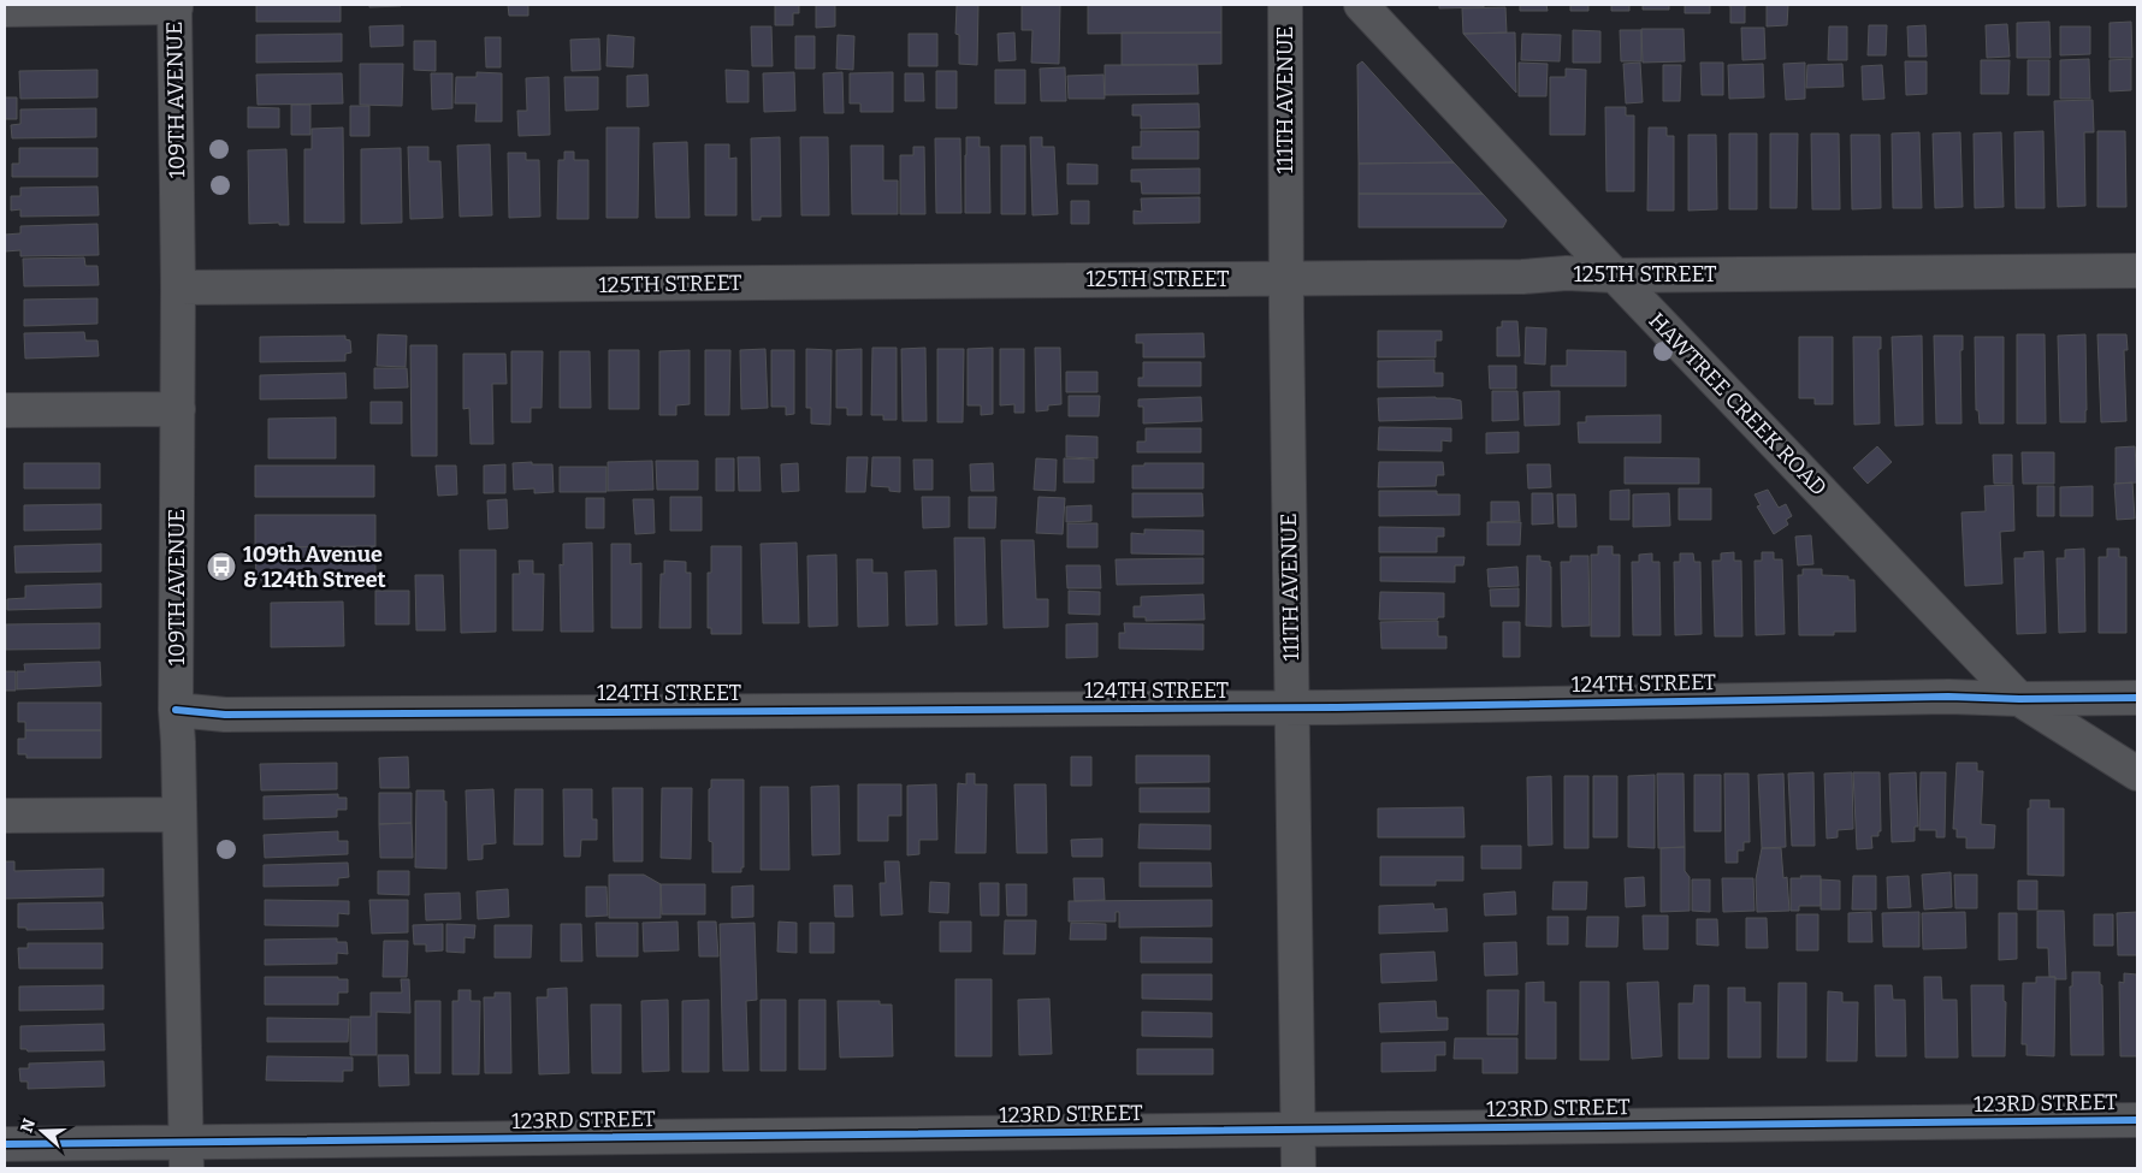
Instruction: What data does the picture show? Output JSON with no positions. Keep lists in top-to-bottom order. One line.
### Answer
{"streets":{"street":["109TH AVENUE","111TH AVENUE","125TH STREET","HAWTREE CREEK ROAD","124TH STREET","123RD STREET"]},"crossings":[["109TH AVENUE","125TH STREET"],["109TH AVENUE","124TH STREET"],["109TH AVENUE","123RD STREET"],["111TH AVENUE","125TH STREET"],["111TH AVENUE","124TH STREET"],["111TH AVENUE","123RD STREET"],["125TH STREET","HAWTREE CREEK ROAD"],["HAWTREE CREEK ROAD","124TH STREET"]],"places":{"bus stop":["109th Avenue & 124th Street"]},"north":"left"}
